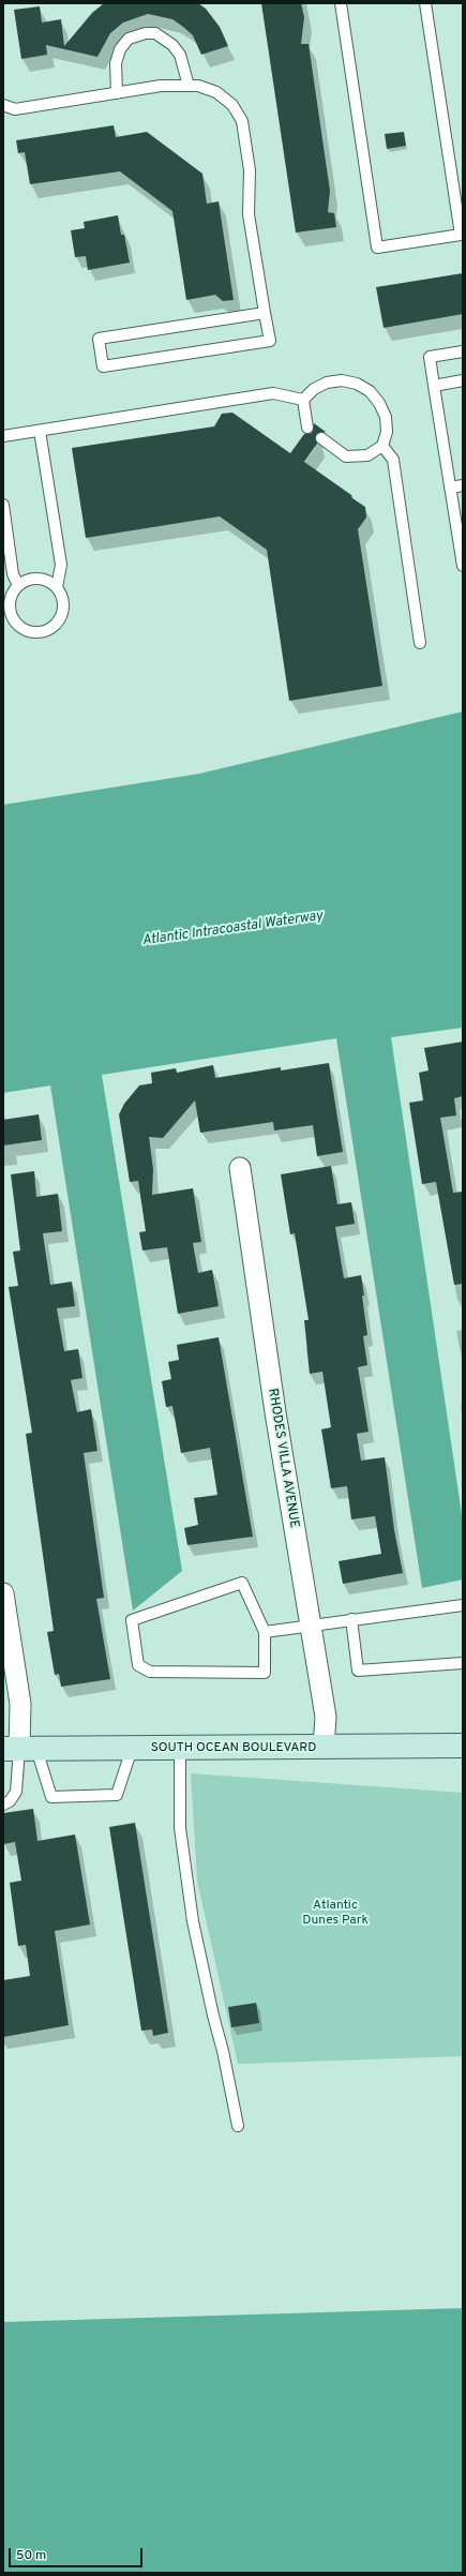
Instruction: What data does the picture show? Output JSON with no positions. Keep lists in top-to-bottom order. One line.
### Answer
{"streets":{"main road":["SOUTH OCEAN BOULEVARD"],"street":["RHODES VILLA AVENUE"]},"crossings":[["RHODES VILLA AVENUE","SOUTH OCEAN BOULEVARD"]],"water":["Atlantic Intracoastal Waterway"],"parks":["Atlantic Dunes Park"],"scale_bar":"50 m"}
